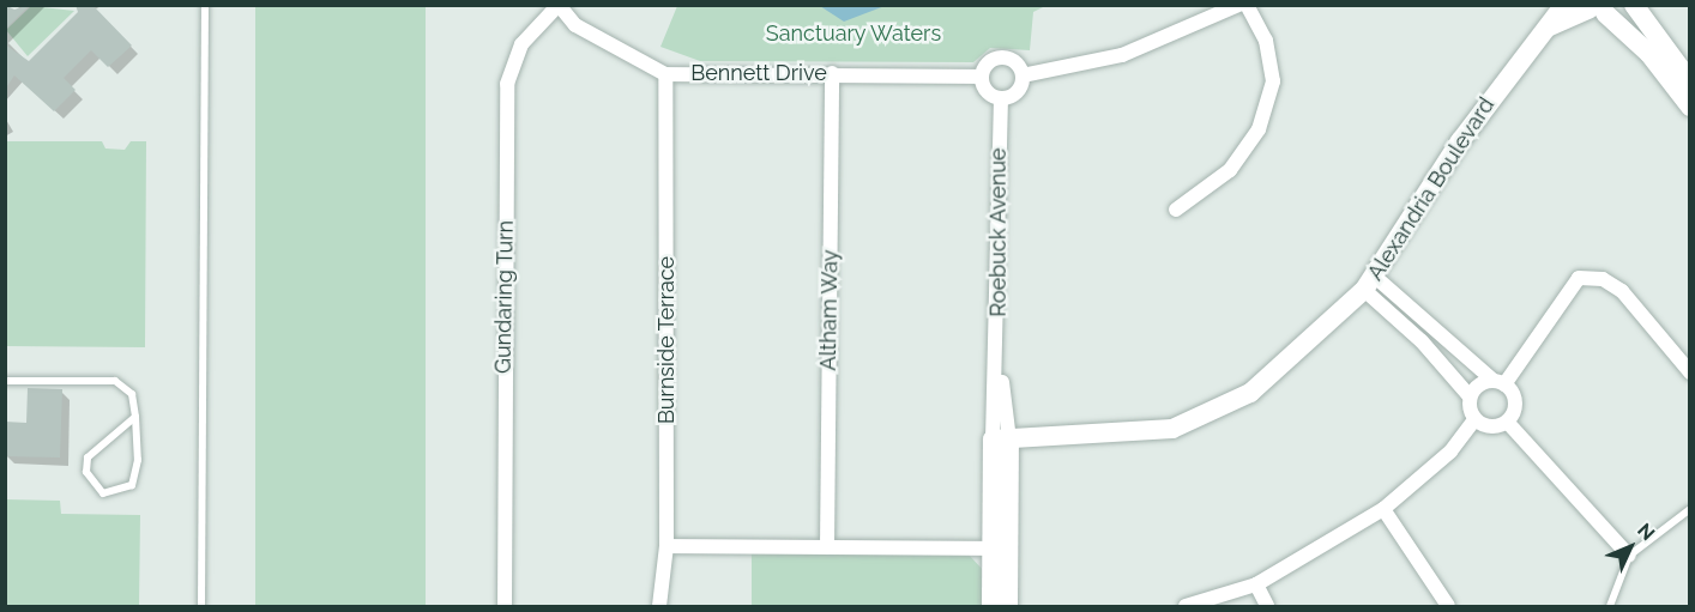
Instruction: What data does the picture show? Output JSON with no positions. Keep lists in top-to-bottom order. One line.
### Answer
{"streets":{"street":["Bennett Drive","Alexandria Boulevard","Roebuck Avenue","Gundaring Turn","Altham Way","Burnside Terrace"]},"crossings":[["Bennett Drive","Roebuck Avenue"],["Bennett Drive","Gundaring Turn"],["Bennett Drive","Altham Way"],["Bennett Drive","Burnside Terrace"],["Alexandria Boulevard","Roebuck Avenue"]],"parks":["Sanctuary Waters"],"north":"top right"}
